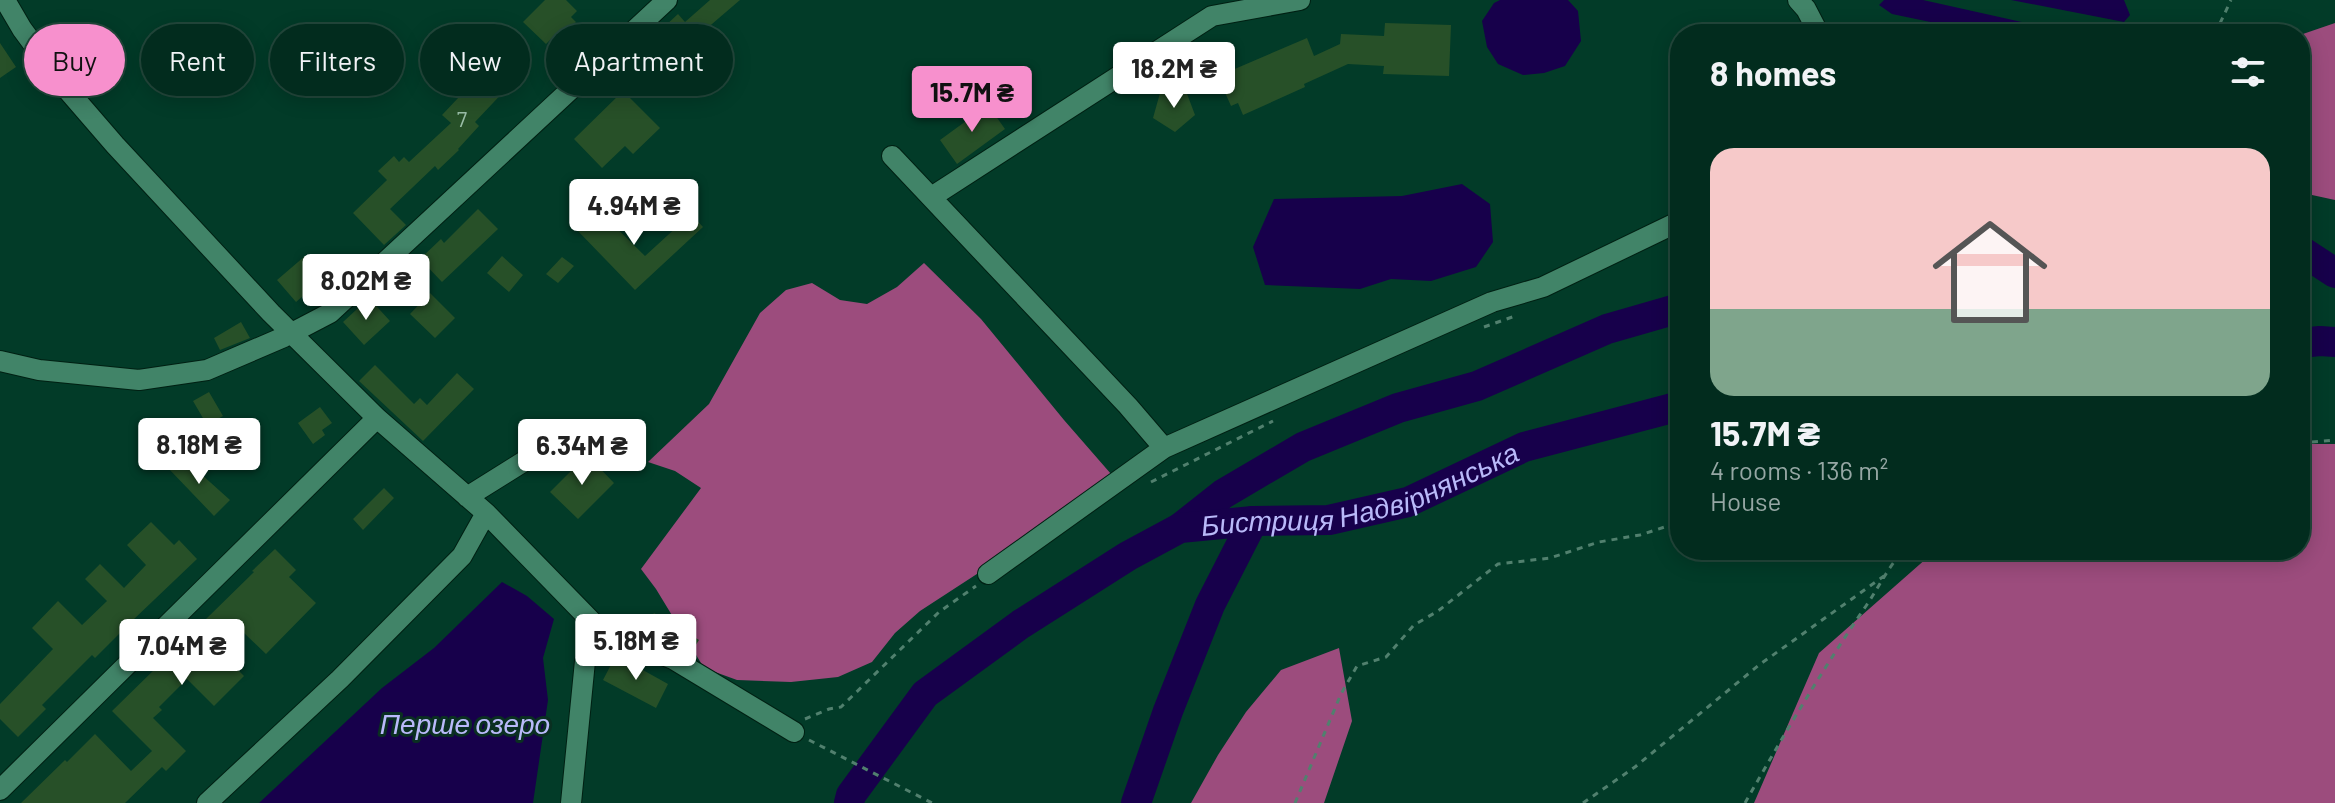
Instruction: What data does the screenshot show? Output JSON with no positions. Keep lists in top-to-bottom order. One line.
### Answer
{"water":["Бистриця Надвірнянська","Перше озеро"],"house_numbers":["7"],"page":{"chip":["Buy","Rent","Filters","New","Apartment"],"heading":"8 homes","price":["18.2M ₴","15.7M ₴","4.94M ₴","8.02M ₴","8.18M ₴","6.34M ₴","5.18M ₴","7.04M ₴"],"list":[{"name":"15.7M ₴","note":"4 rooms · 136 m² · House"}]}}
